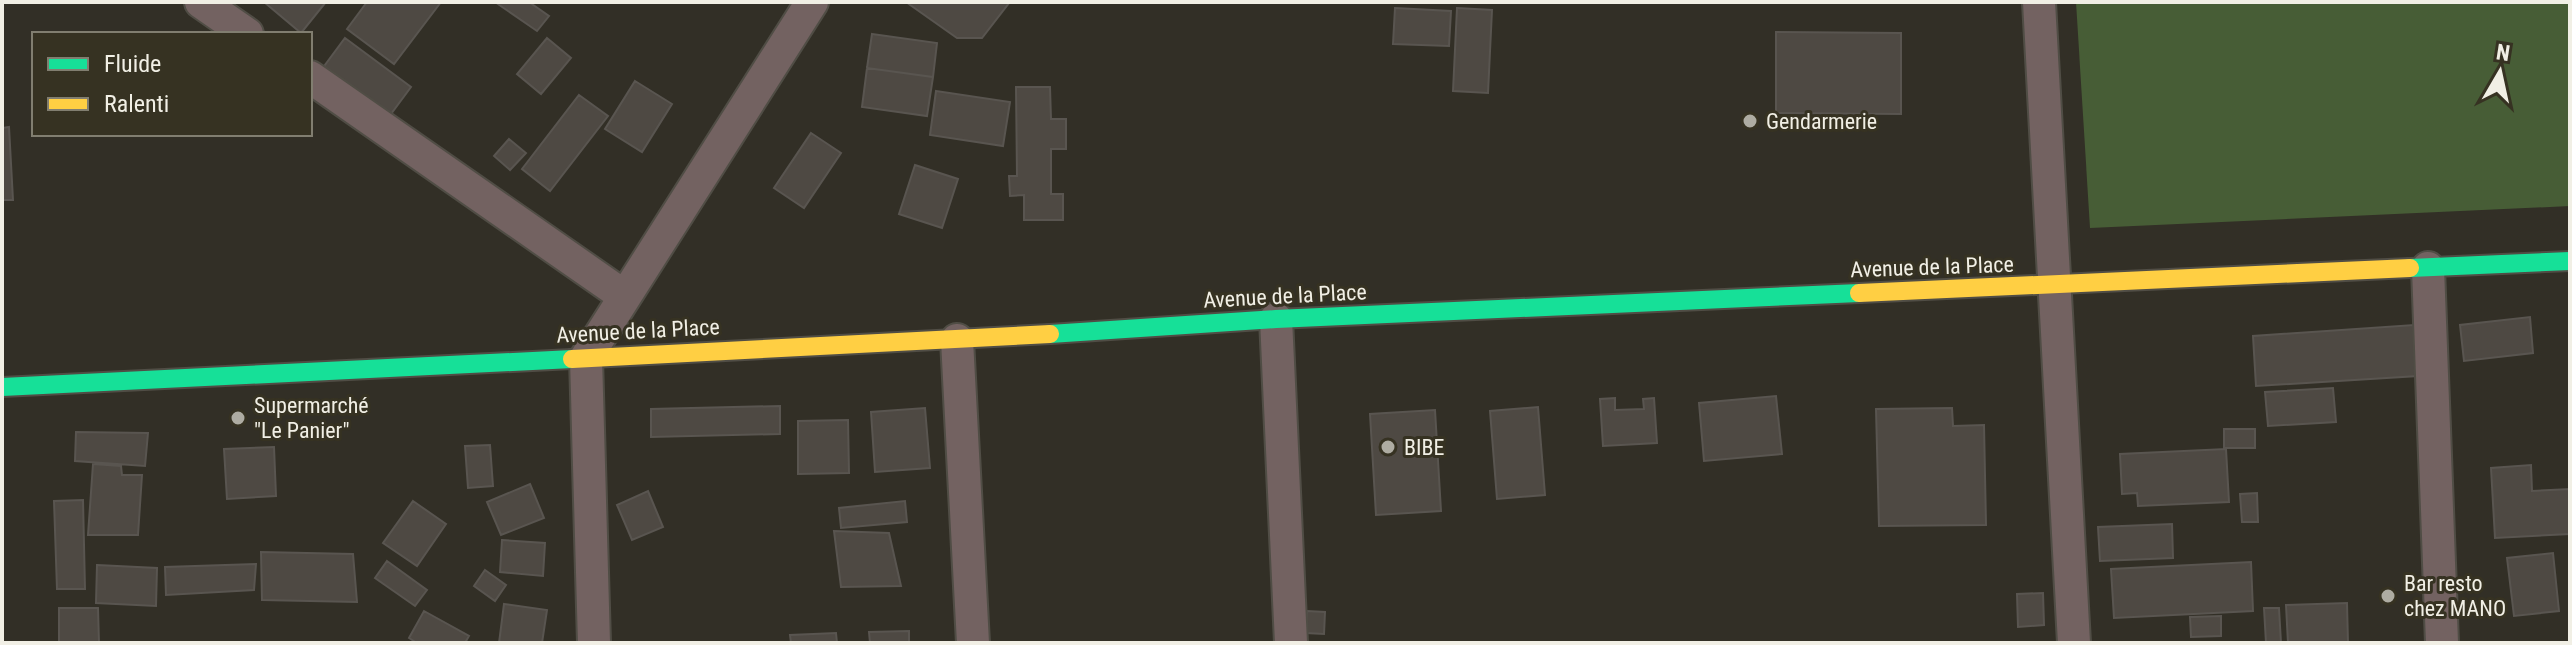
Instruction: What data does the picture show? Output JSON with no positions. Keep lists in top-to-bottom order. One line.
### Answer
{"streets":{"street":["Avenue de la Place"]},"places":["Gendarmerie","Supermarché \"Le Panier\"","BIBE","Bar resto chez MANO"],"legend":["Fluide","Ralenti"],"north":"top"}
